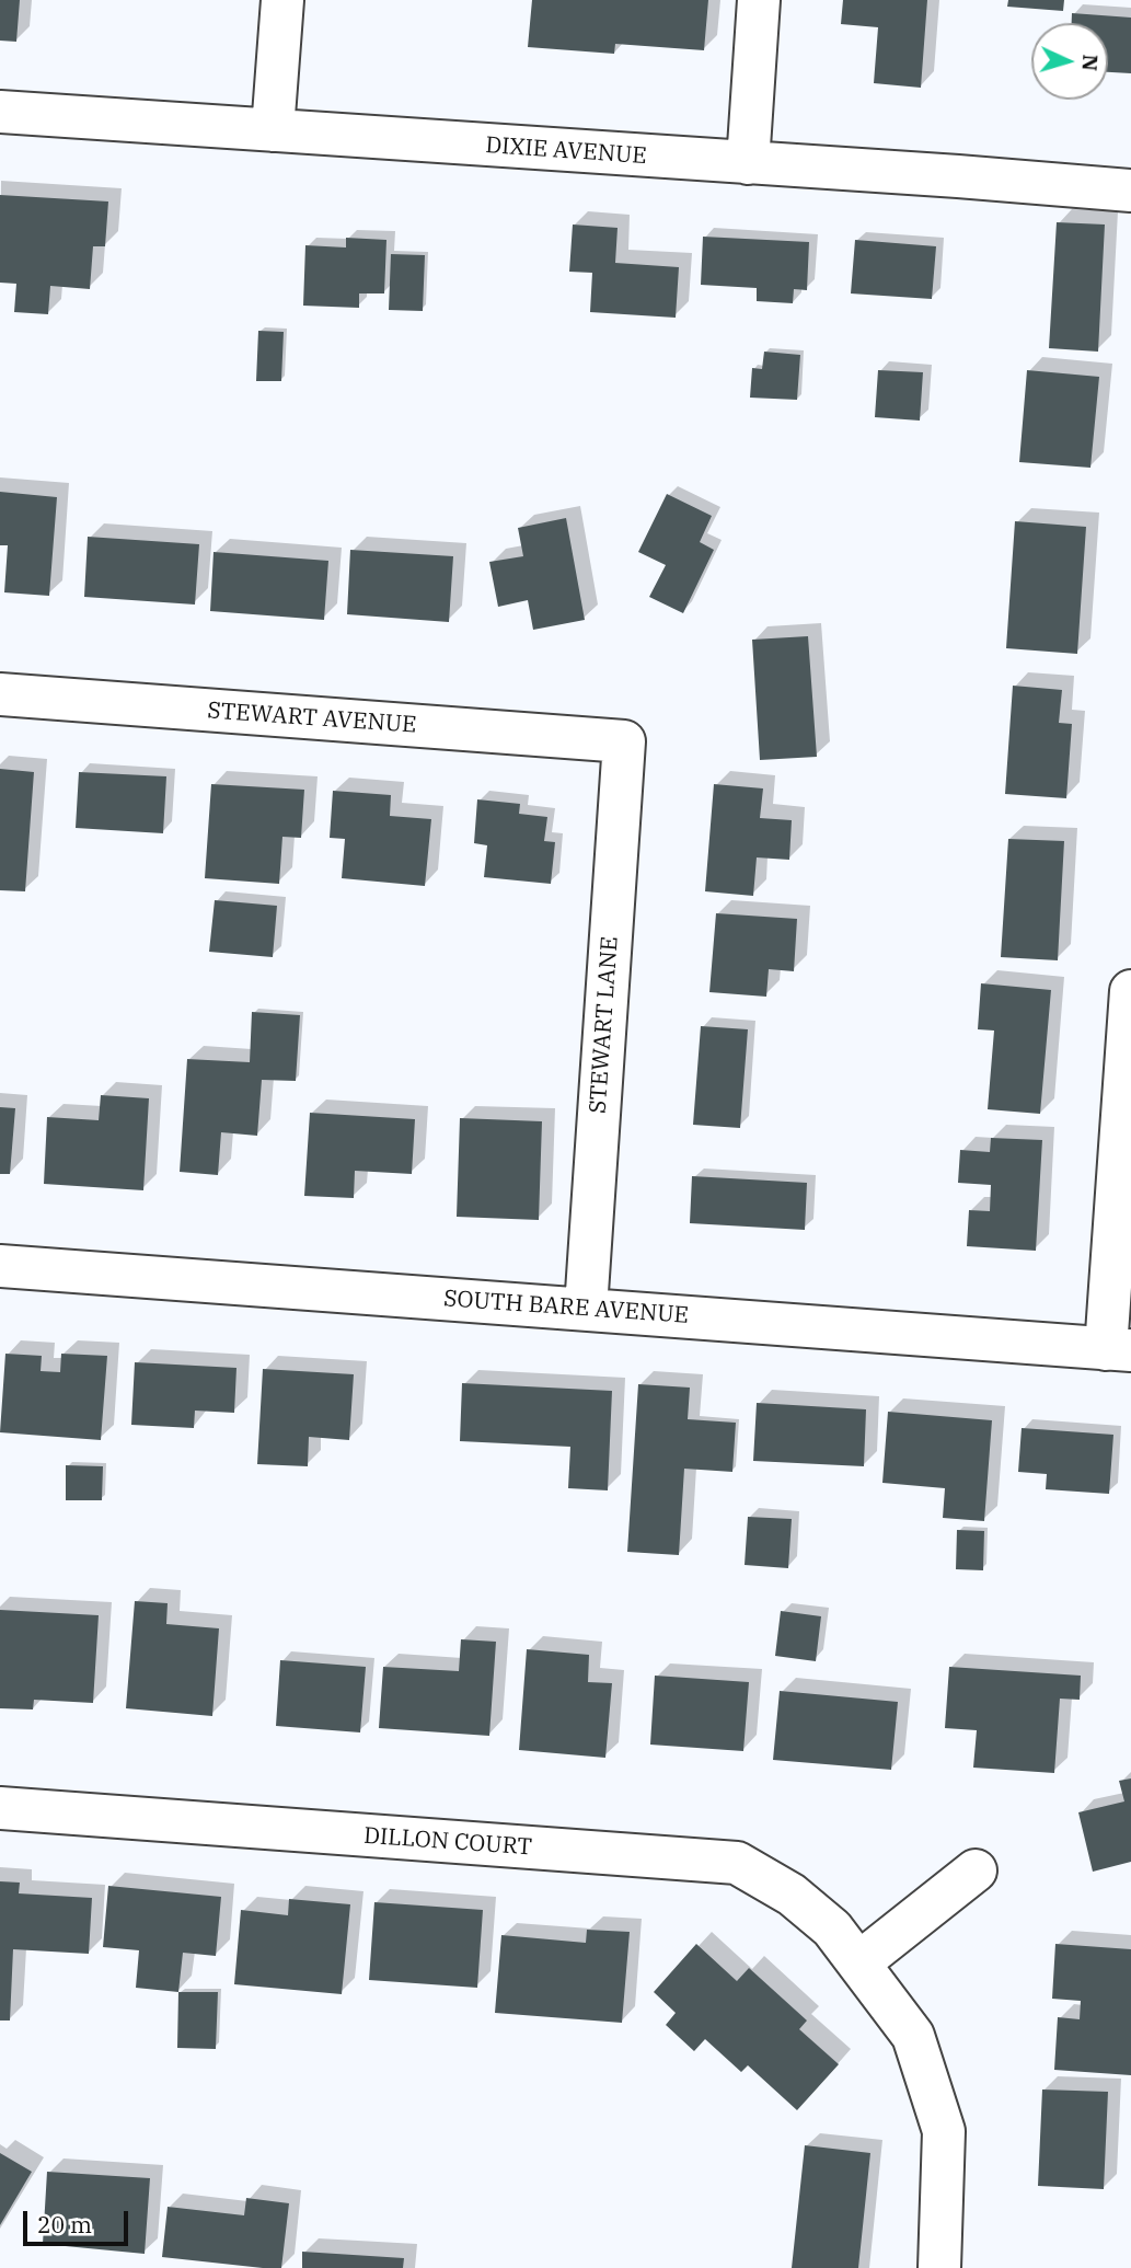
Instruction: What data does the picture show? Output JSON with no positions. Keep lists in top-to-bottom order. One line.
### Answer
{"streets":{"street":["DIXIE AVENUE","STEWART AVENUE","STEWART LANE","SOUTH BARE AVENUE","DILLON COURT"]},"crossings":[["STEWART AVENUE","STEWART LANE"],["STEWART LANE","SOUTH BARE AVENUE"]],"scale_bar":"20 m","north":"right"}
